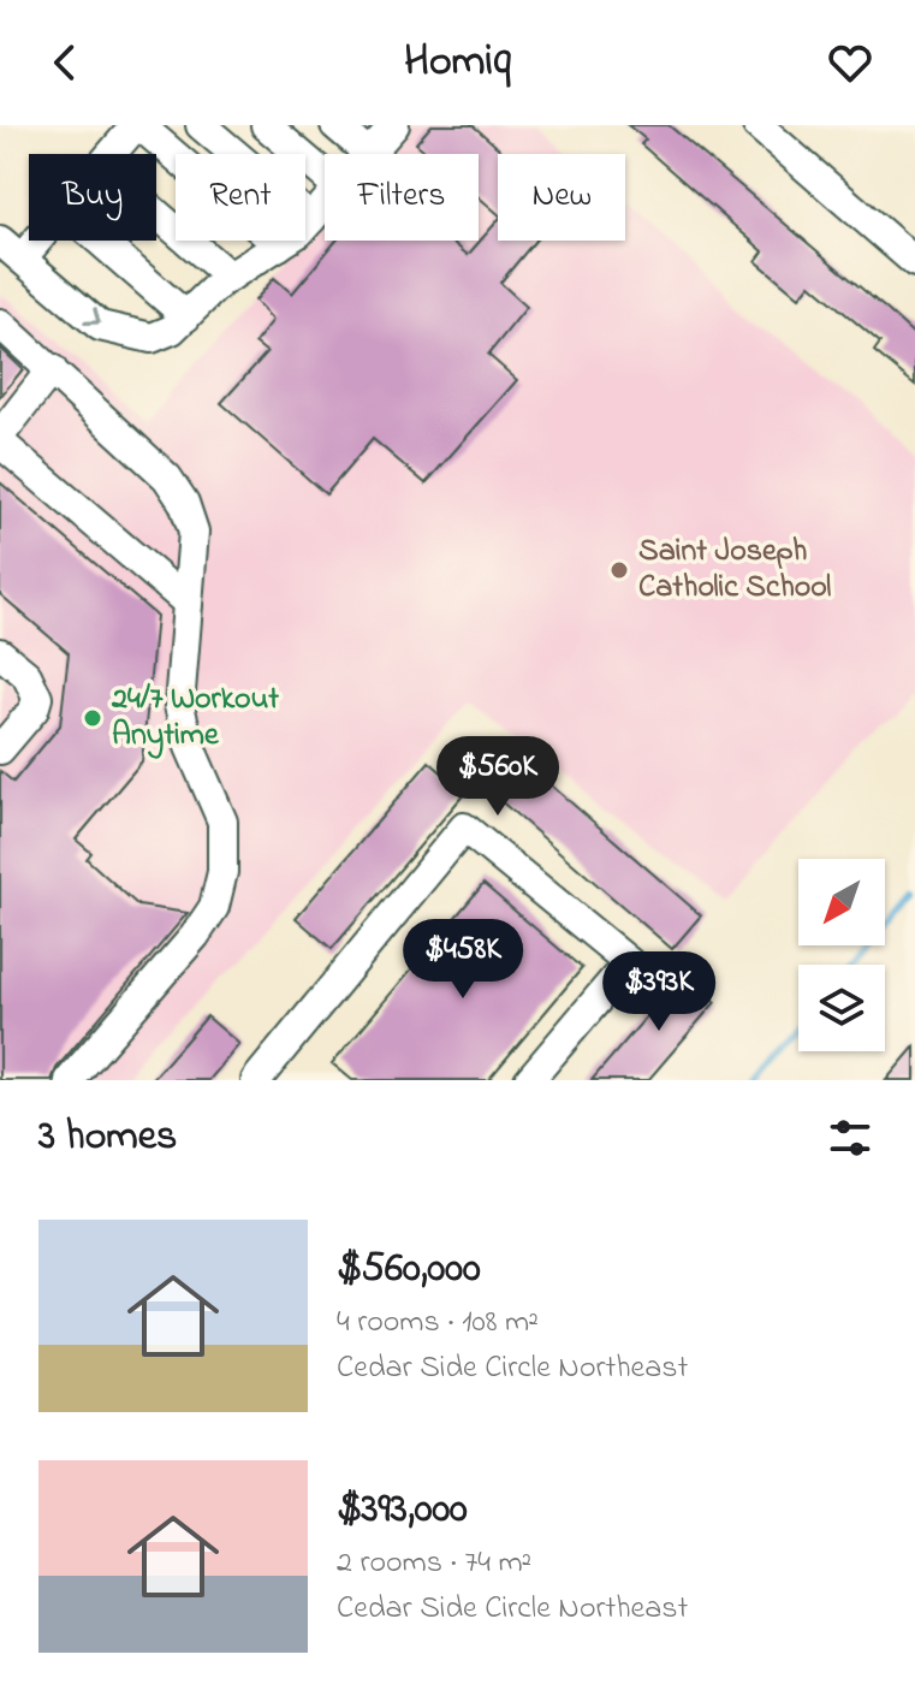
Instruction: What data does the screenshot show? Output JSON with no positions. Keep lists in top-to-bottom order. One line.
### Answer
{"places":["Saint Joseph Catholic School","24/7 Workout Anytime"],"north":"bottom left","page":{"header":"Homiq","chip":["Buy","Rent","Filters","New"],"price":["$560K","$458K","$393K"],"heading":"3 homes","list":[{"name":"$560,000","note":"4 rooms · 108 m² · Cedar Side Circle Northeast"},{"name":"$393,000","note":"2 rooms · 74 m² · Cedar Side Circle Northeast"}]}}
